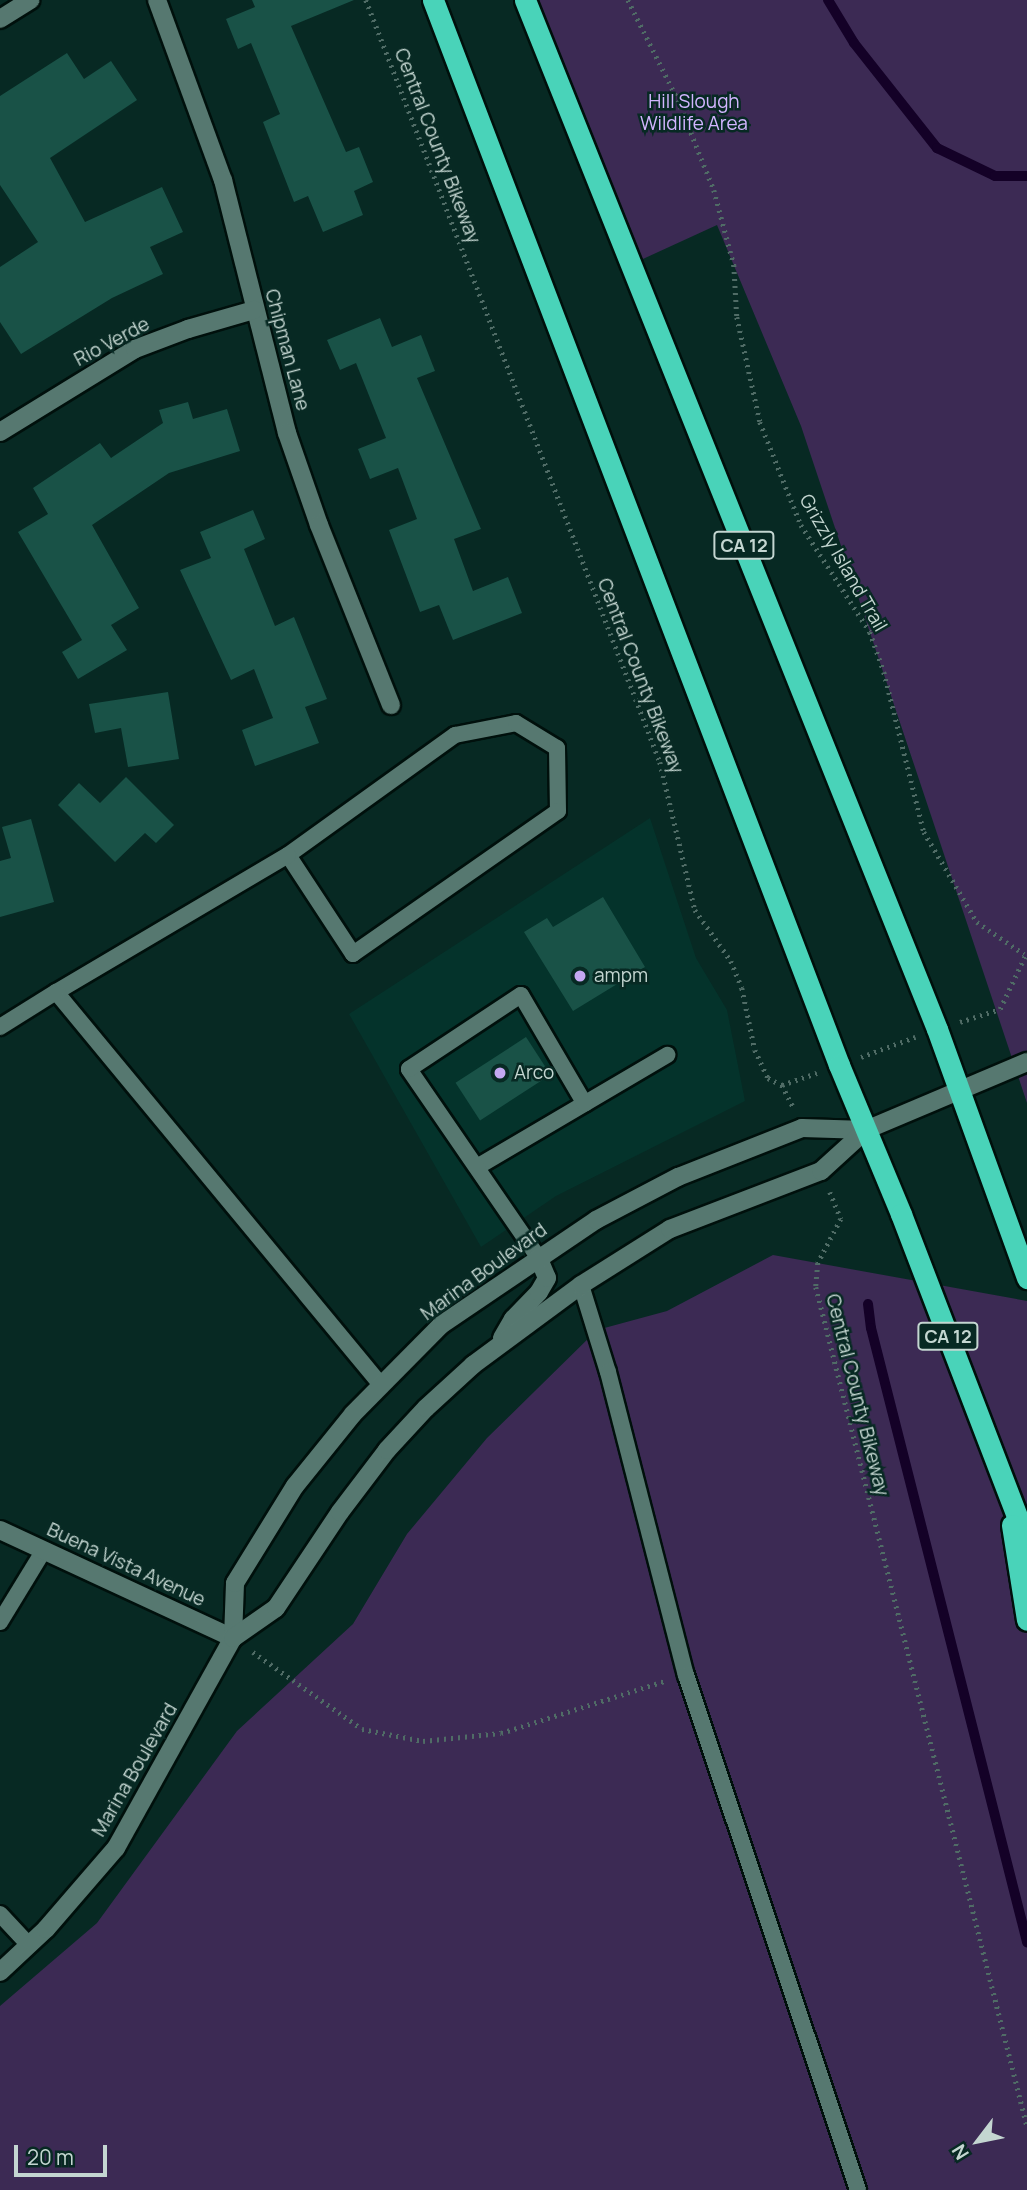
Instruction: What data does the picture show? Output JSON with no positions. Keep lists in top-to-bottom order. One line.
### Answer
{"streets":{"highway":["CA 12"],"street":["Rio Verde","Chipman Lane","Marina Boulevard","Buena Vista Avenue"],"path":["Central County Bikeway","Grizzly Island Trail"]},"crossings":[["Central County Bikeway","Marina Boulevard"],["Rio Verde","Chipman Lane"],["CA 12","Marina Boulevard"],["Marina Boulevard","Buena Vista Avenue"]],"parks":["Hill Slough Wildlife Area"],"places":["ampm","Arco"],"scale_bar":"20 m","north":"bottom left"}
